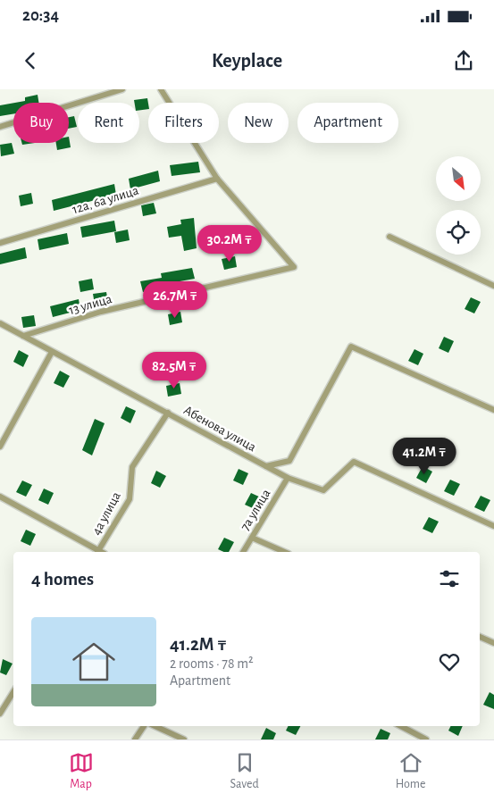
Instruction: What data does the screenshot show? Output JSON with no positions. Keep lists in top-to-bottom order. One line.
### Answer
{"streets":{"street":["12а, 6а улица","13 улица","Абенова улица","7а улица","4а улица"]},"crossings":[["12а, 6а улица","13 улица"],["13 улица","Абенова улица"],["Абенова улица","7а улица"],["Абенова улица","4а улица"]],"north":"bottom right","page":{"status":"20:34","header":"Keyplace","chip":["Buy","Rent","Filters","New","Apartment"],"price":["30.2M ₸","26.7M ₸","82.5M ₸","41.2M ₸"],"heading":"4 homes","list":[{"name":"41.2M ₸","note":"2 rooms · 78 m² · Apartment"}],"tabs":["Map","Saved","Home"]}}
